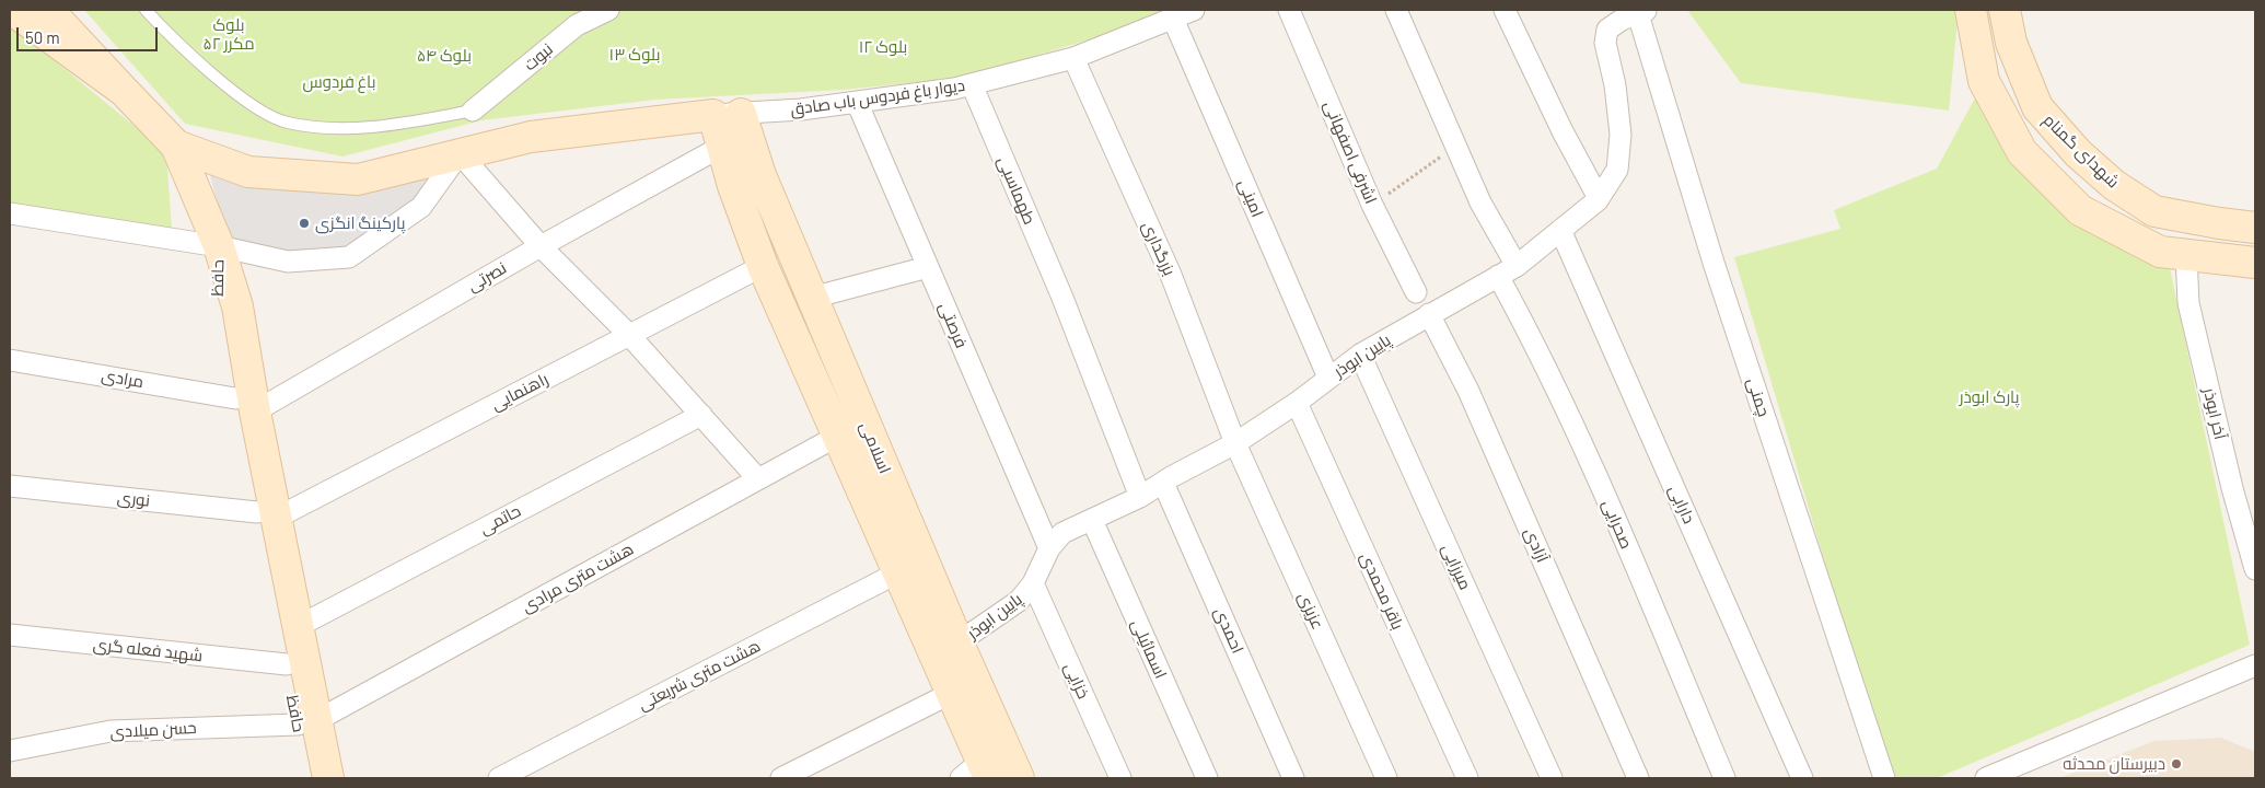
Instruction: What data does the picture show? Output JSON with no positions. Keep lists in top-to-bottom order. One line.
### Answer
{"streets":{"street":["نبوت","دیوار باغ فردوس باب صادق","شهدای گمنام","اشرفی اصفهانی","طهماسبی","امینی","بزرگداری","نصرتی","حافظ","فرصتی","پایین ابوذر","مرادی","راهنمایی","چمنی","آخر ابوذر","اسلامی","نوری","دارابی","حاتمی","صحرایی","آزادی","میرزایی","هشت متری مرادی","باقر محمدی","عزیزی","احمدی","اسمائیلی","شهید فعله گری","هشت متری شریعتی","خزایی","حسن میلادی"]},"crossings":[["دیوار باغ فردوس باب صادق","طهماسبی"],["دیوار باغ فردوس باب صادق","امینی"],["دیوار باغ فردوس باب صادق","بزرگداری"],["دیوار باغ فردوس باب صادق","فرصتی"],["دیوار باغ فردوس باب صادق","اسلامی"],["طهماسبی","پایین ابوذر"],["امینی","پایین ابوذر"],["بزرگداری","پایین ابوذر"],["بزرگداری","عزیزی"],["نصرتی","حافظ"],["نصرتی","مرادی"],["نصرتی","اسلامی"],["حافظ","مرادی"],["حافظ","راهنمایی"],["حافظ","نوری"],["حافظ","حاتمی"],["حافظ","هشت متری مرادی"],["حافظ","شهید فعله گری"],["حافظ","حسن میلادی"],["فرصتی","پایین ابوذر"],["پایین ابوذر","چمنی"],["پایین ابوذر","اسلامی"],["پایین ابوذر","دارابی"],["پایین ابوذر","صحرایی"],["پایین ابوذر","آزادی"],["پایین ابوذر","میرزایی"],["پایین ابوذر","باقر محمدی"],["پایین ابوذر","عزیزی"],["پایین ابوذر","احمدی"],["پایین ابوذر","اسمائیلی"],["پایین ابوذر","خزایی"],["راهنمایی","اسلامی"],["راهنمایی","نوری"],["اسلامی","هشت متری مرادی"],["اسلامی","هشت متری شریعتی"],["هشت متری مرادی","حسن میلادی"]],"parks":["بلوک ۵۲ مکرر","بلوک ۱۲","بلوک ۱۳","بلوک ۵۴","باغ فردوس","پارک ابوذر"],"places":["پارکینگ انگزی","دبیرستان محدثه"],"scale_bar":"50 m"}
